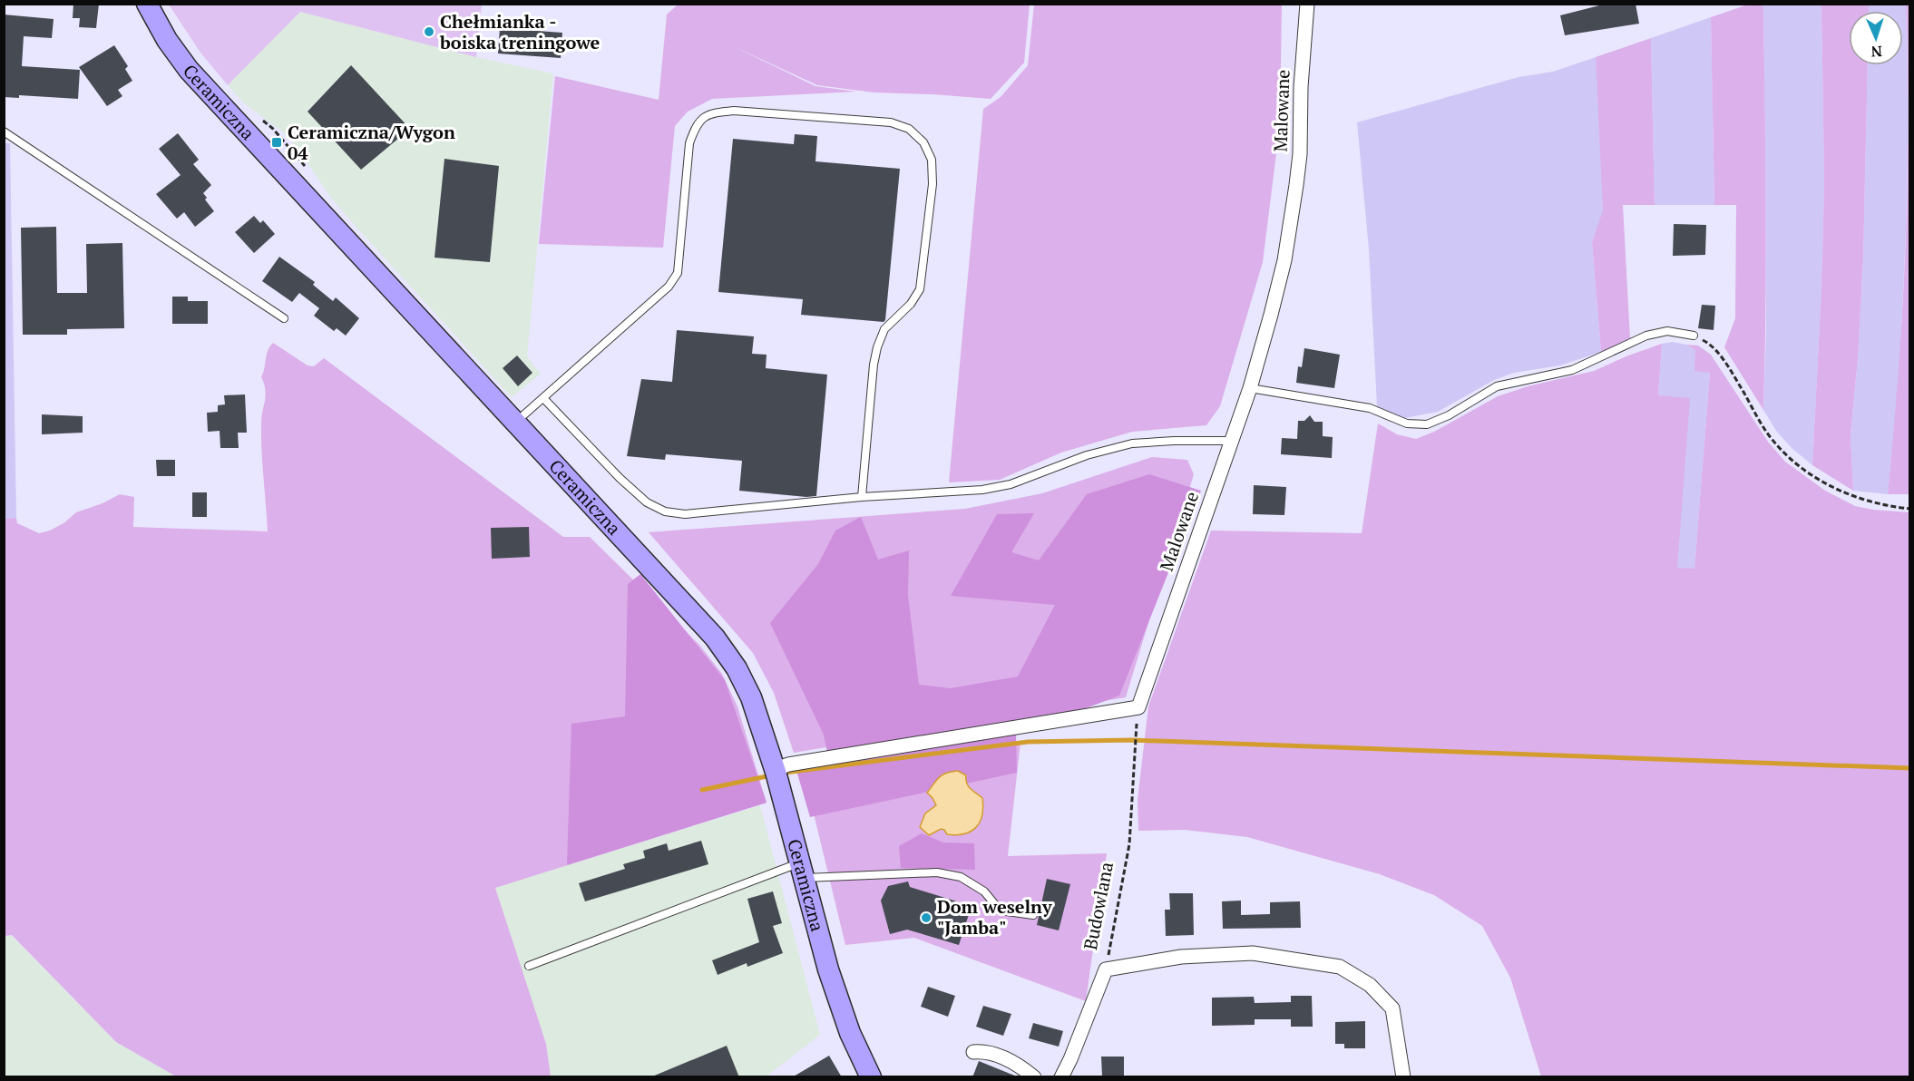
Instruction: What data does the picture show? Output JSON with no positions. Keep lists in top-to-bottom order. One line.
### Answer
{"streets":{"street":["Ceramiczna","Malowane","Budowlana"]},"crossings":[["Ceramiczna","Malowane"]],"places":{"other":["Chełmianka - boiska treningowe","Dom weselny \"Jamba\""],"transit":["Ceramiczna/Wygon 04"]},"north":"bottom"}
